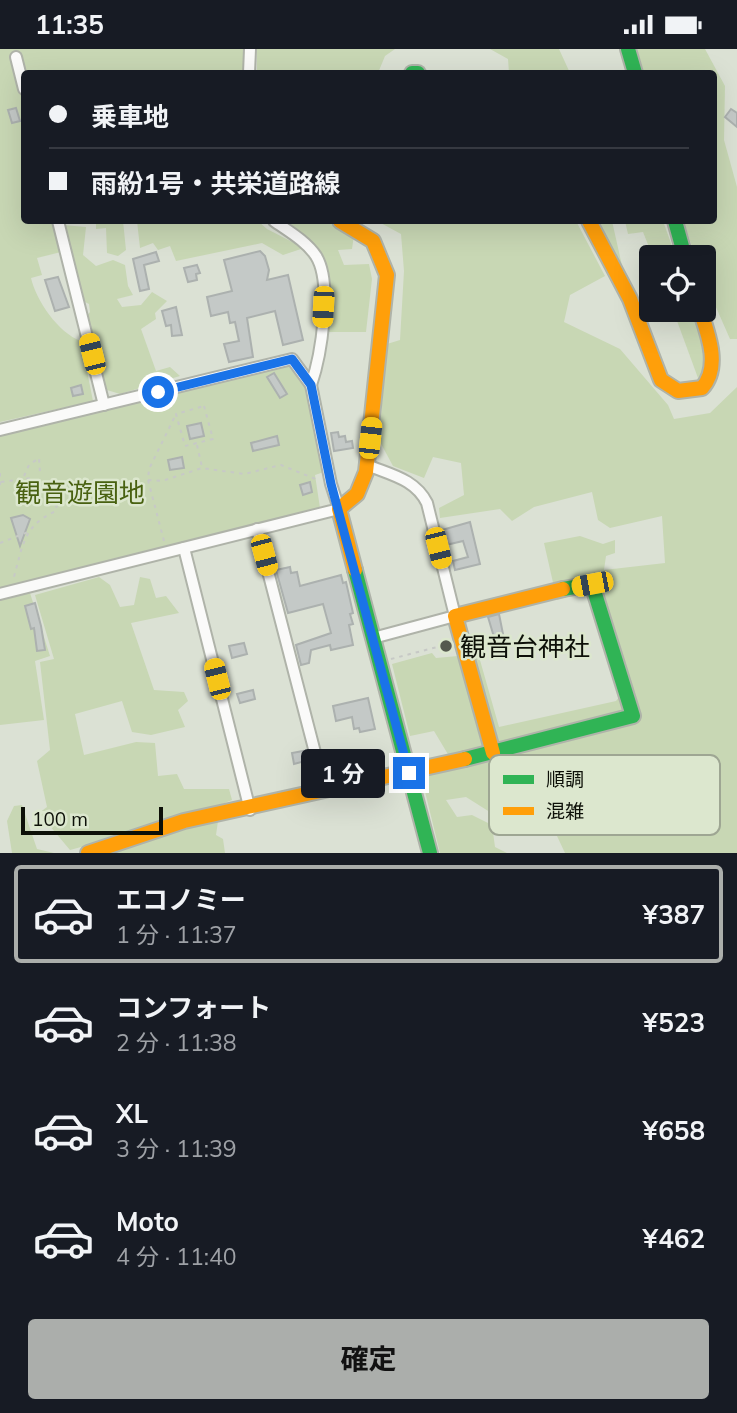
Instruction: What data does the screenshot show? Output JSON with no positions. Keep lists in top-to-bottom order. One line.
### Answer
{"parks":["観音遊園地"],"places":["観音台神社"],"legend":["順調","混雑"],"scale_bar":"100 m","page":{"status":"11:35","banner":["乗車地","雨紛1号・共栄道路線"],"bubble":"1 分","scale":"100 m","list":[{"name":"エコノミー","note":"1 分 · 11:37","value":"¥387"},{"name":"コンフォート","note":"2 分 · 11:38","value":"¥523"},{"name":"XL","note":"3 分 · 11:39","value":"¥658"},{"name":"Moto","note":"4 分 · 11:40","value":"¥462"}],"buttons":"確定"}}
